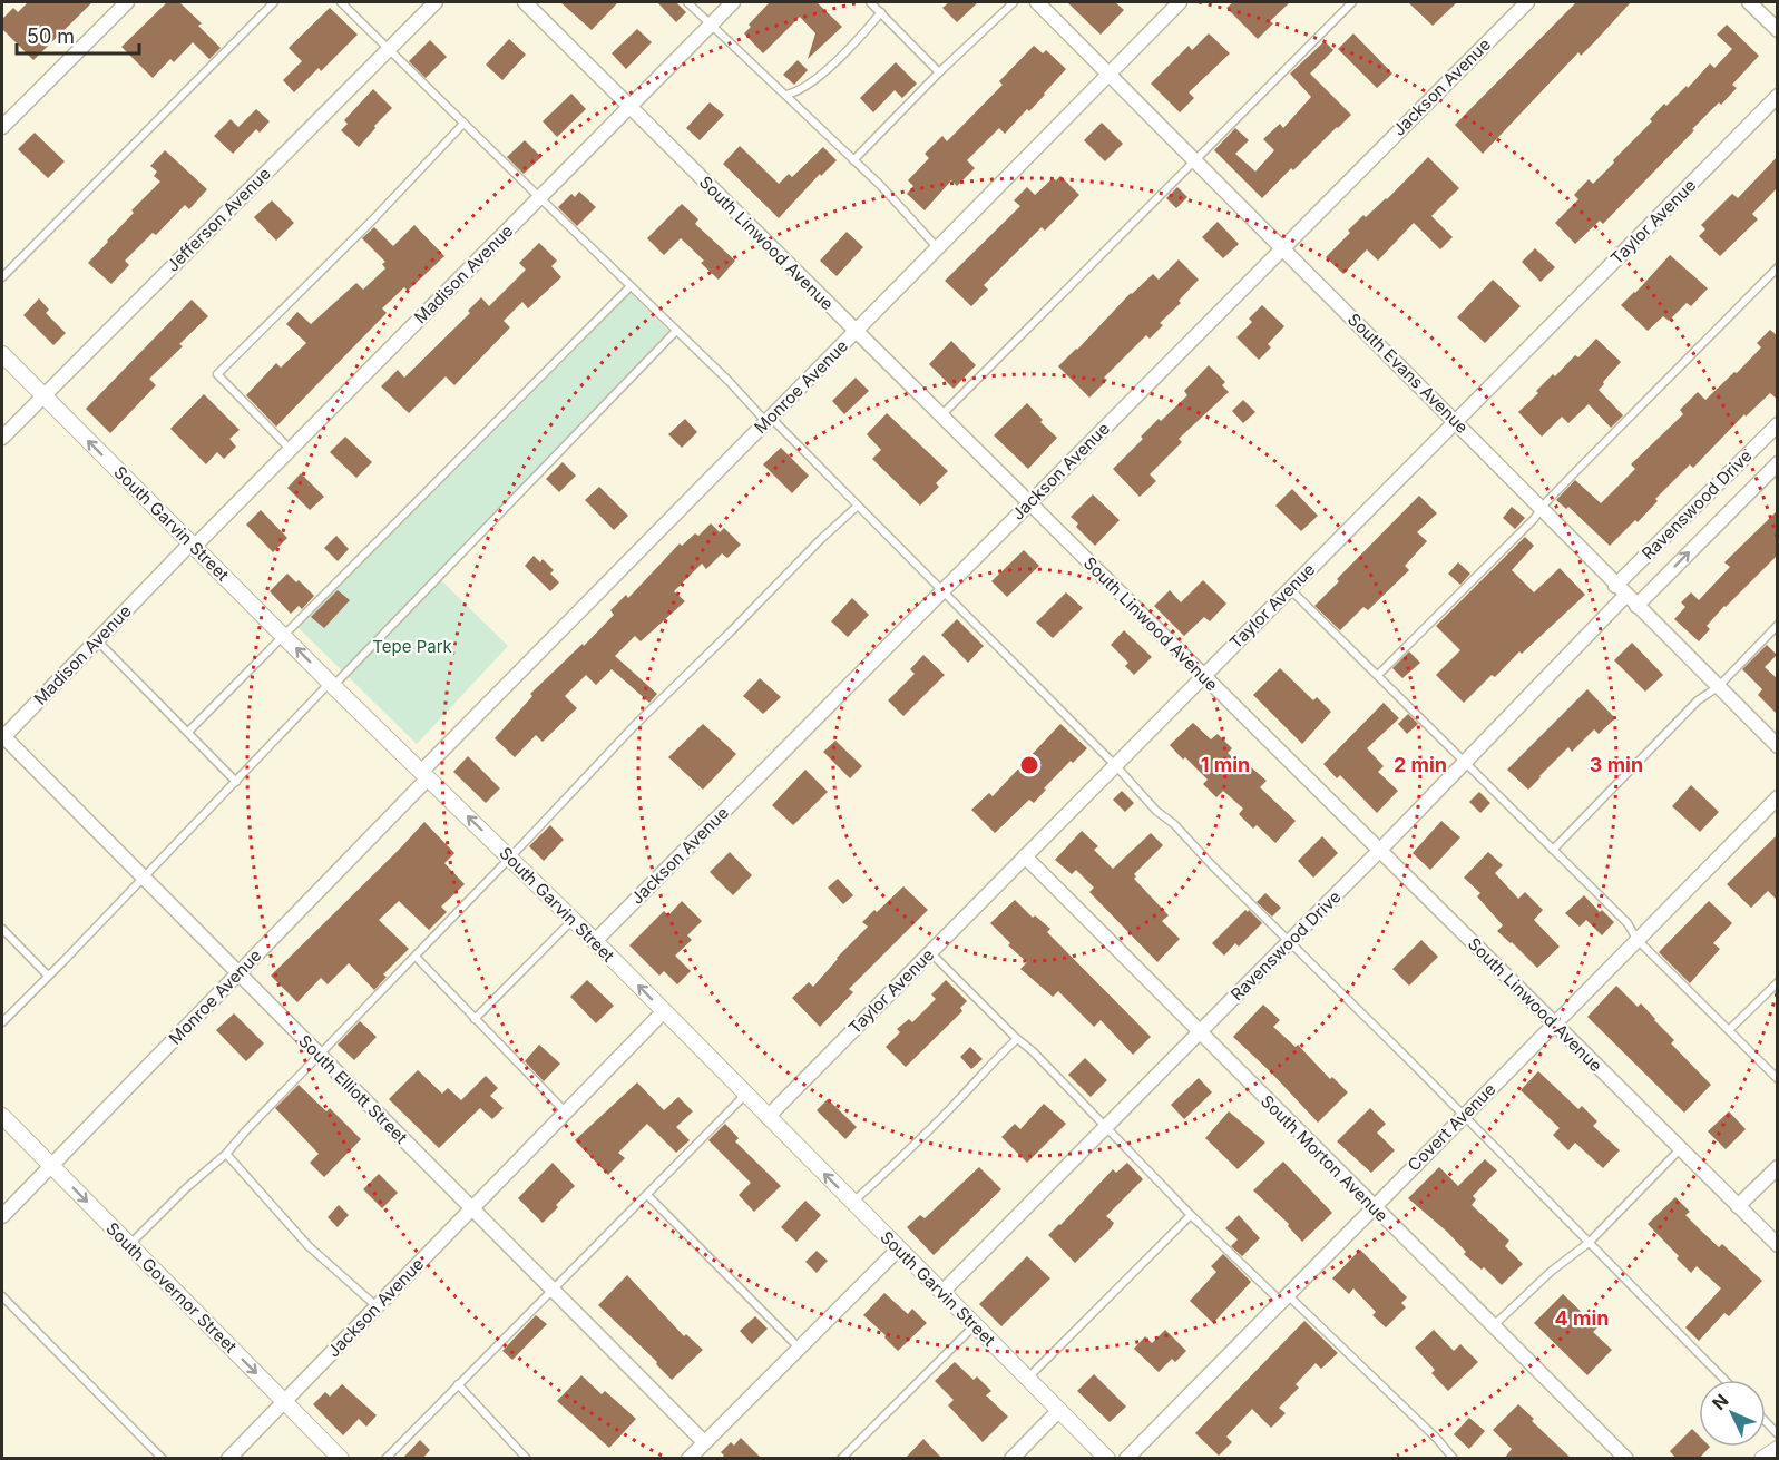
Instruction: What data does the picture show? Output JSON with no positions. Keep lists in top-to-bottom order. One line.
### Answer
{"streets":{"street":["Jackson Avenue","Jefferson Avenue","Taylor Avenue","South Linwood Avenue","Madison Avenue","South Evans Avenue","Monroe Avenue","Ravenswood Drive","South Garvin Street","South Elliott Street","Covert Avenue","South Morton Avenue","South Governor Street"]},"crossings":[["Jackson Avenue","South Linwood Avenue"],["Jackson Avenue","South Evans Avenue"],["Jackson Avenue","South Garvin Street"],["Jackson Avenue","South Elliott Street"],["Jackson Avenue","South Governor Street"],["Jefferson Avenue","South Garvin Street"],["Taylor Avenue","South Linwood Avenue"],["Taylor Avenue","South Evans Avenue"],["Taylor Avenue","South Garvin Street"],["Taylor Avenue","South Morton Avenue"],["South Linwood Avenue","Madison Avenue"],["South Linwood Avenue","Monroe Avenue"],["South Linwood Avenue","Ravenswood Drive"],["South Linwood Avenue","Covert Avenue"],["Madison Avenue","South Garvin Street"],["Madison Avenue","South Elliott Street"],["South Evans Avenue","Monroe Avenue"],["South Evans Avenue","Ravenswood Drive"],["Monroe Avenue","South Garvin Street"],["Monroe Avenue","South Elliott Street"],["Monroe Avenue","South Governor Street"],["Ravenswood Drive","South Garvin Street"],["Ravenswood Drive","South Morton Avenue"],["Covert Avenue","South Morton Avenue"]],"one_way":["South Garvin Street","South Governor Street"],"parks":["Tepe Park"],"scale_bar":"50 m","north":"top left","rings":["1 min","2 min","3 min","4 min"]}
